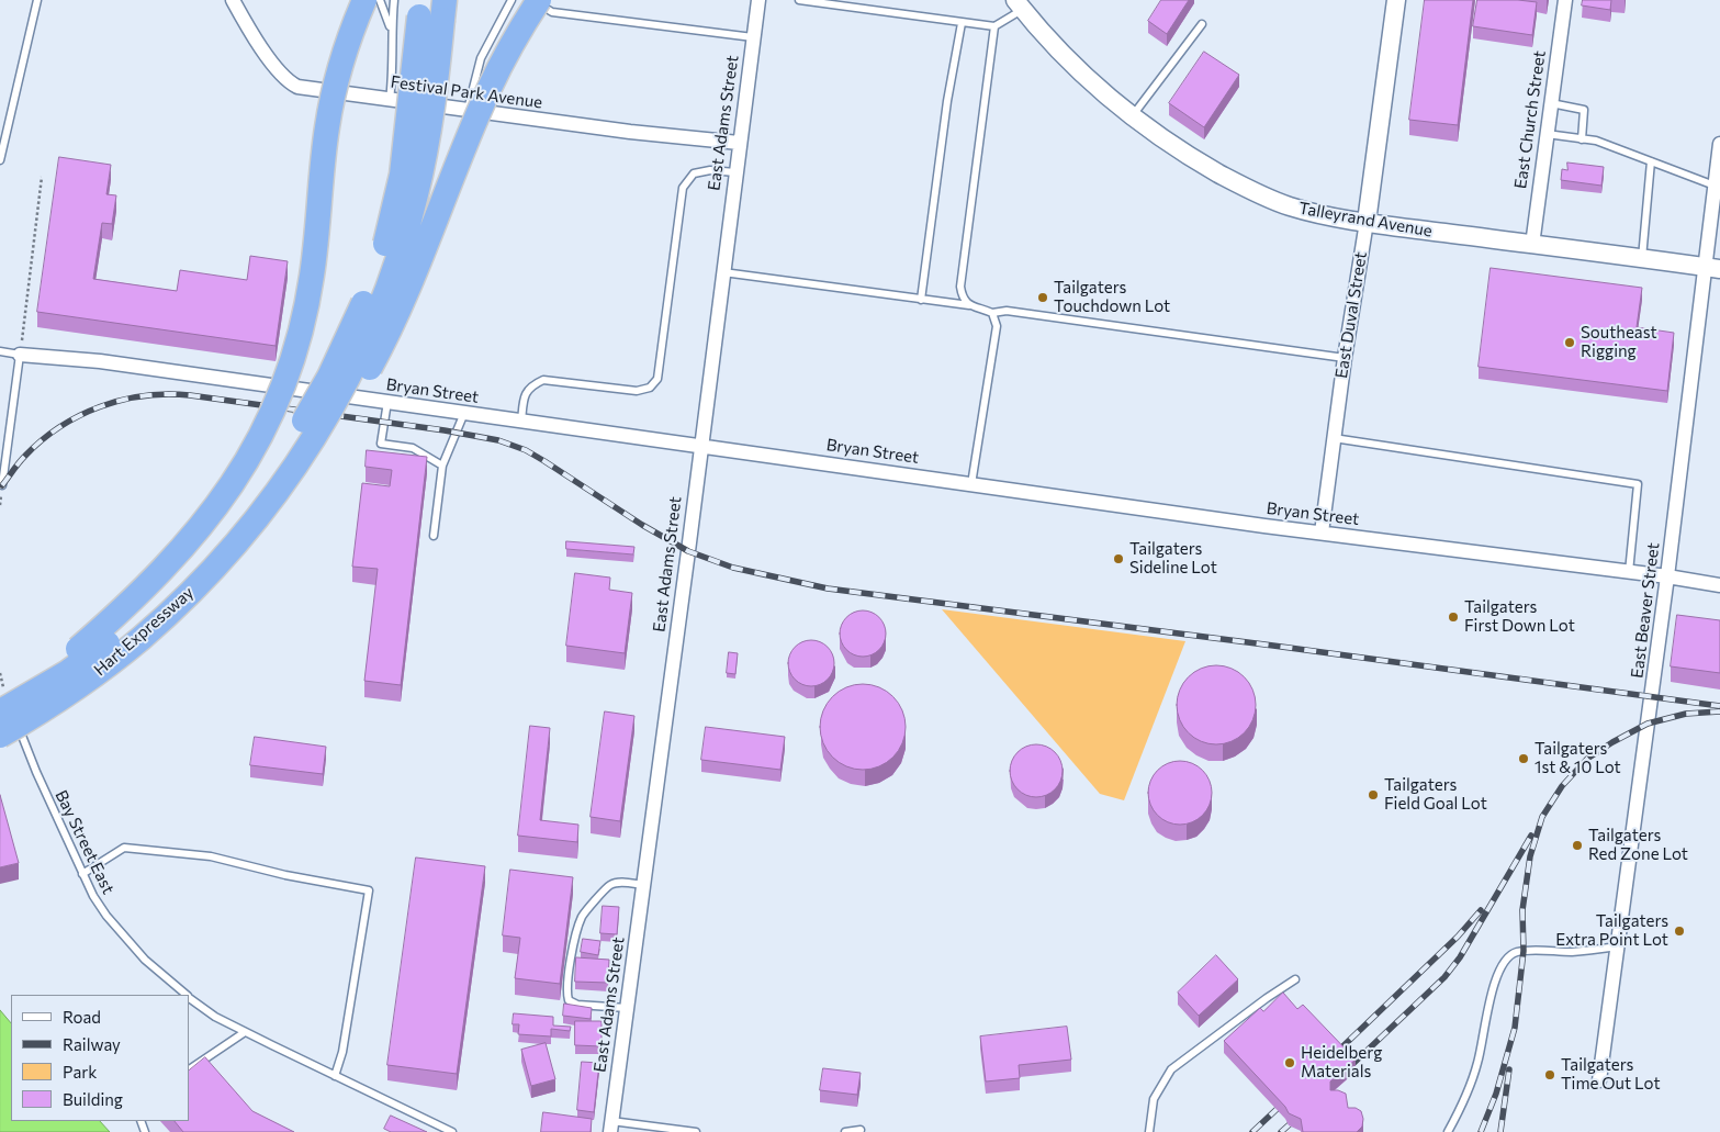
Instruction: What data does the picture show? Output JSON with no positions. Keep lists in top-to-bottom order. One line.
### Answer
{"streets":{"highway":["Hart Expressway"],"street":["Festival Park Avenue","East Church Street","East Adams Street","Talleyrand Avenue","East Duval Street","Bryan Street","East Beaver Street"],"lane":["Bay Street East"]},"crossings":[["Festival Park Avenue","East Adams Street"],["East Church Street","Talleyrand Avenue"],["East Adams Street","Bryan Street"],["Talleyrand Avenue","East Duval Street"],["Talleyrand Avenue","East Beaver Street"],["East Duval Street","Bryan Street"],["Bryan Street","East Beaver Street"],["Hart Expressway","Bay Street East"]],"places":["Tailgaters Touchdown Lot","Southeast Rigging","Tailgaters Sideline Lot","Tailgaters First Down Lot","Tailgaters 1st & 10 Lot","Tailgaters Field Goal Lot","Tailgaters Red Zone Lot","Tailgaters Extra Point Lot","Heidelberg Materials","Tailgaters Time Out Lot"],"legend":["Road","Railway","Park","Building"]}
